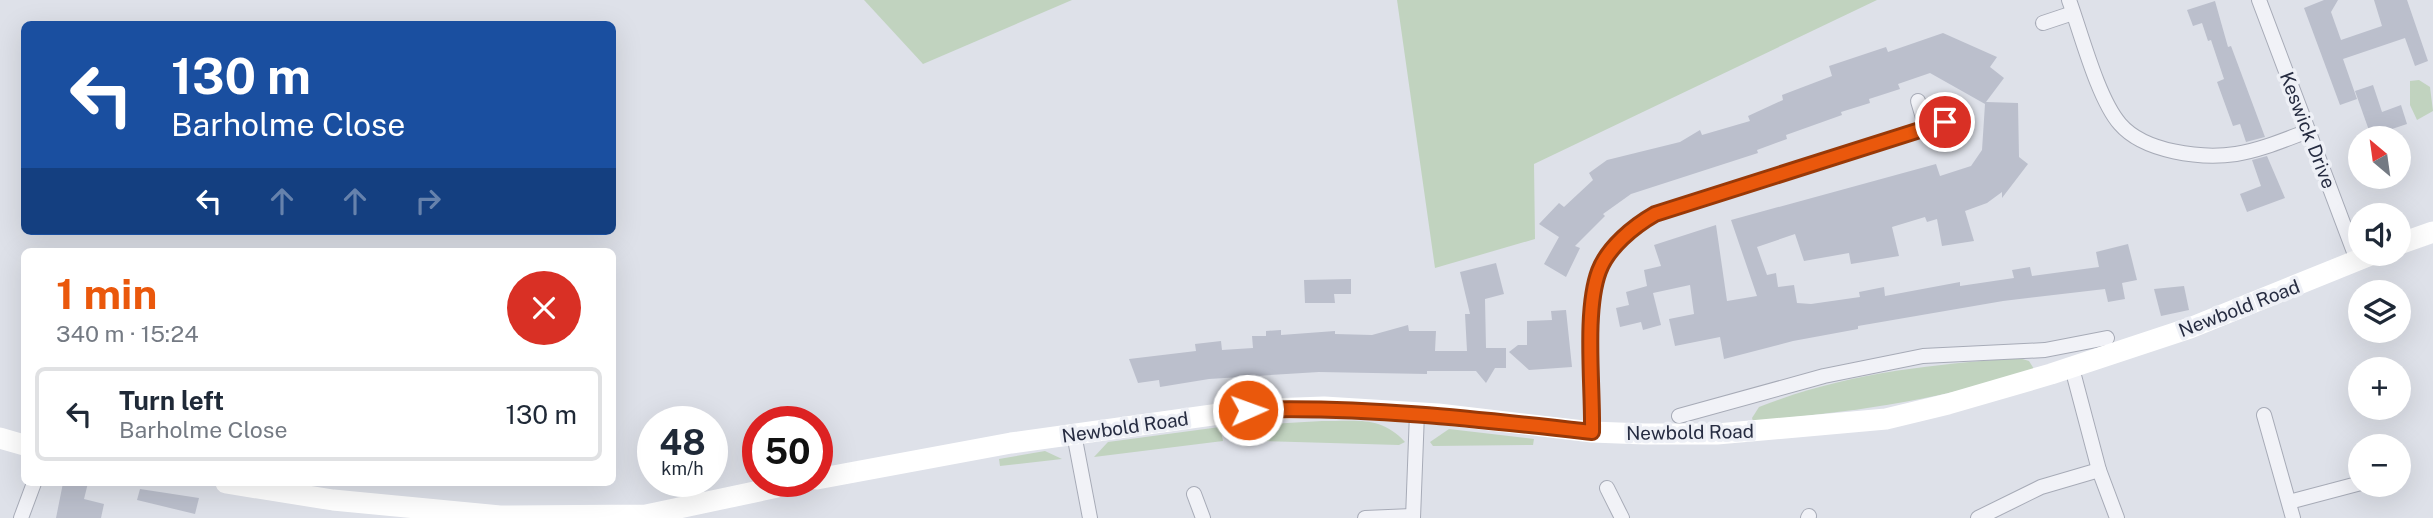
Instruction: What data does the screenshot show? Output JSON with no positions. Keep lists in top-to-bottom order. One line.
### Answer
{"streets":{"main road":["Newbold Road"],"street":["Keswick Drive"]},"north":"top left","page":{"turn":["130 m","Barholme Close"],"map_buttons":["+","−"],"heading":["1 min","340 m · 15:24"],"list":[{"name":"Turn left","note":"Barholme Close","value":"130 m"}],"speed":"48 km/h","limit":"50"}}
